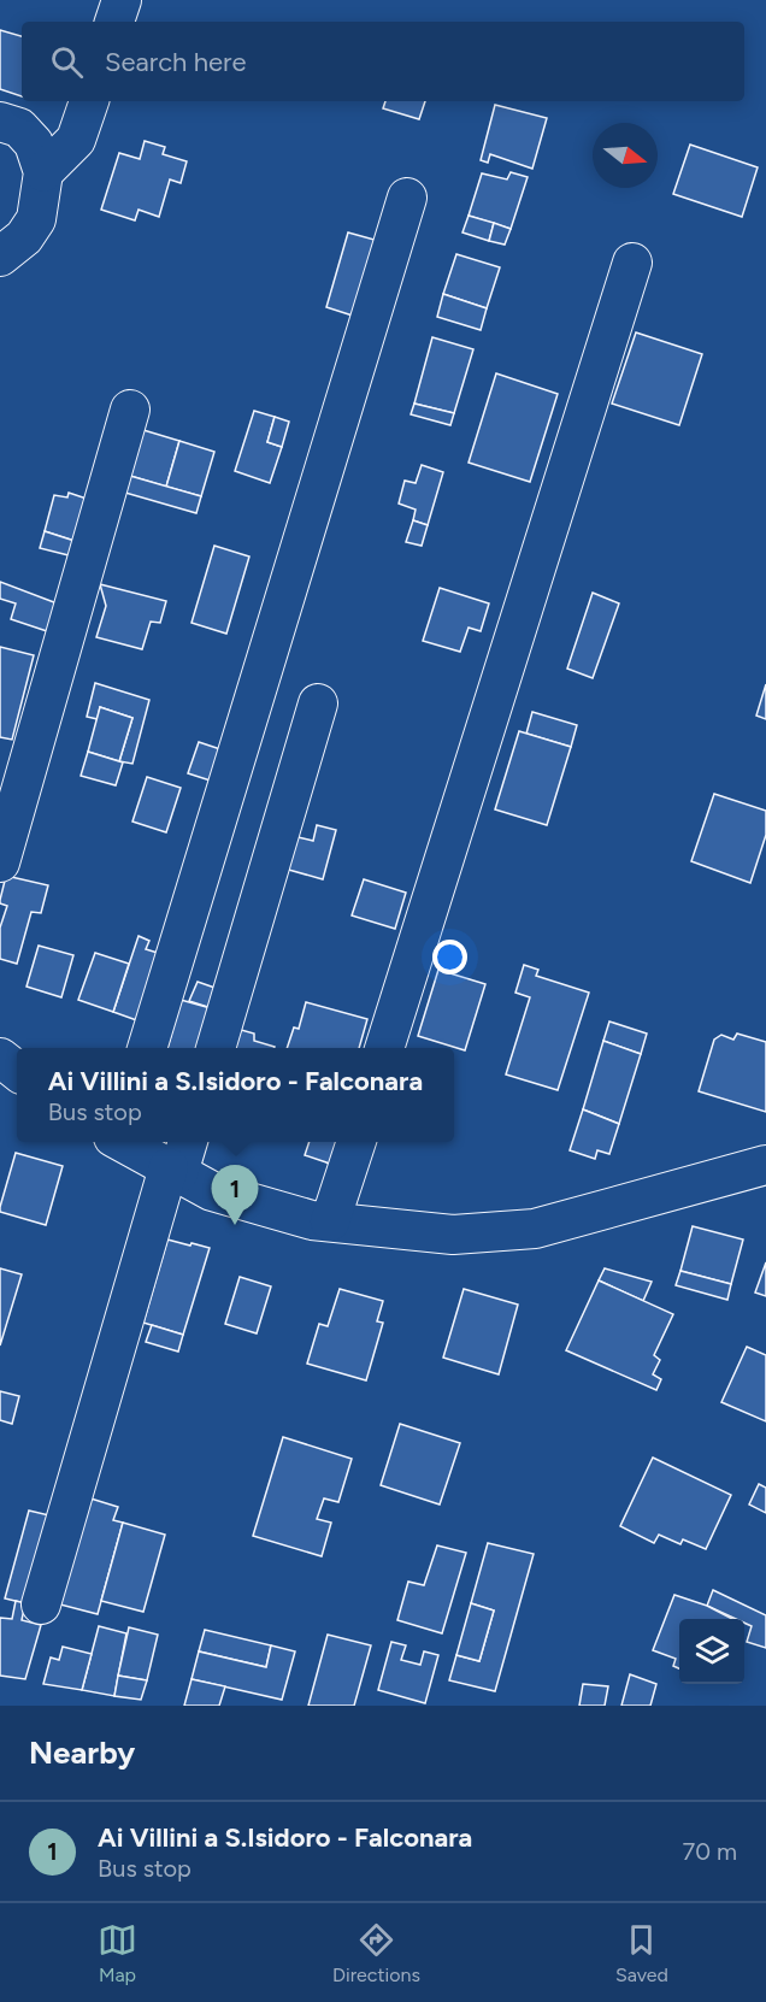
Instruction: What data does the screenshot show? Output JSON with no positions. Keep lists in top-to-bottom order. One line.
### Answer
{"north":"right","page":{"search":"Search here","popup":["Ai Villini a S.Isidoro - Falconara","Bus stop"],"pins":"1","heading":"Nearby","list":[{"mark":"1","name":"Ai Villini a S.Isidoro - Falconara","note":"Bus stop","value":"70 m"}],"nav":["Map","Directions","Saved"]}}
